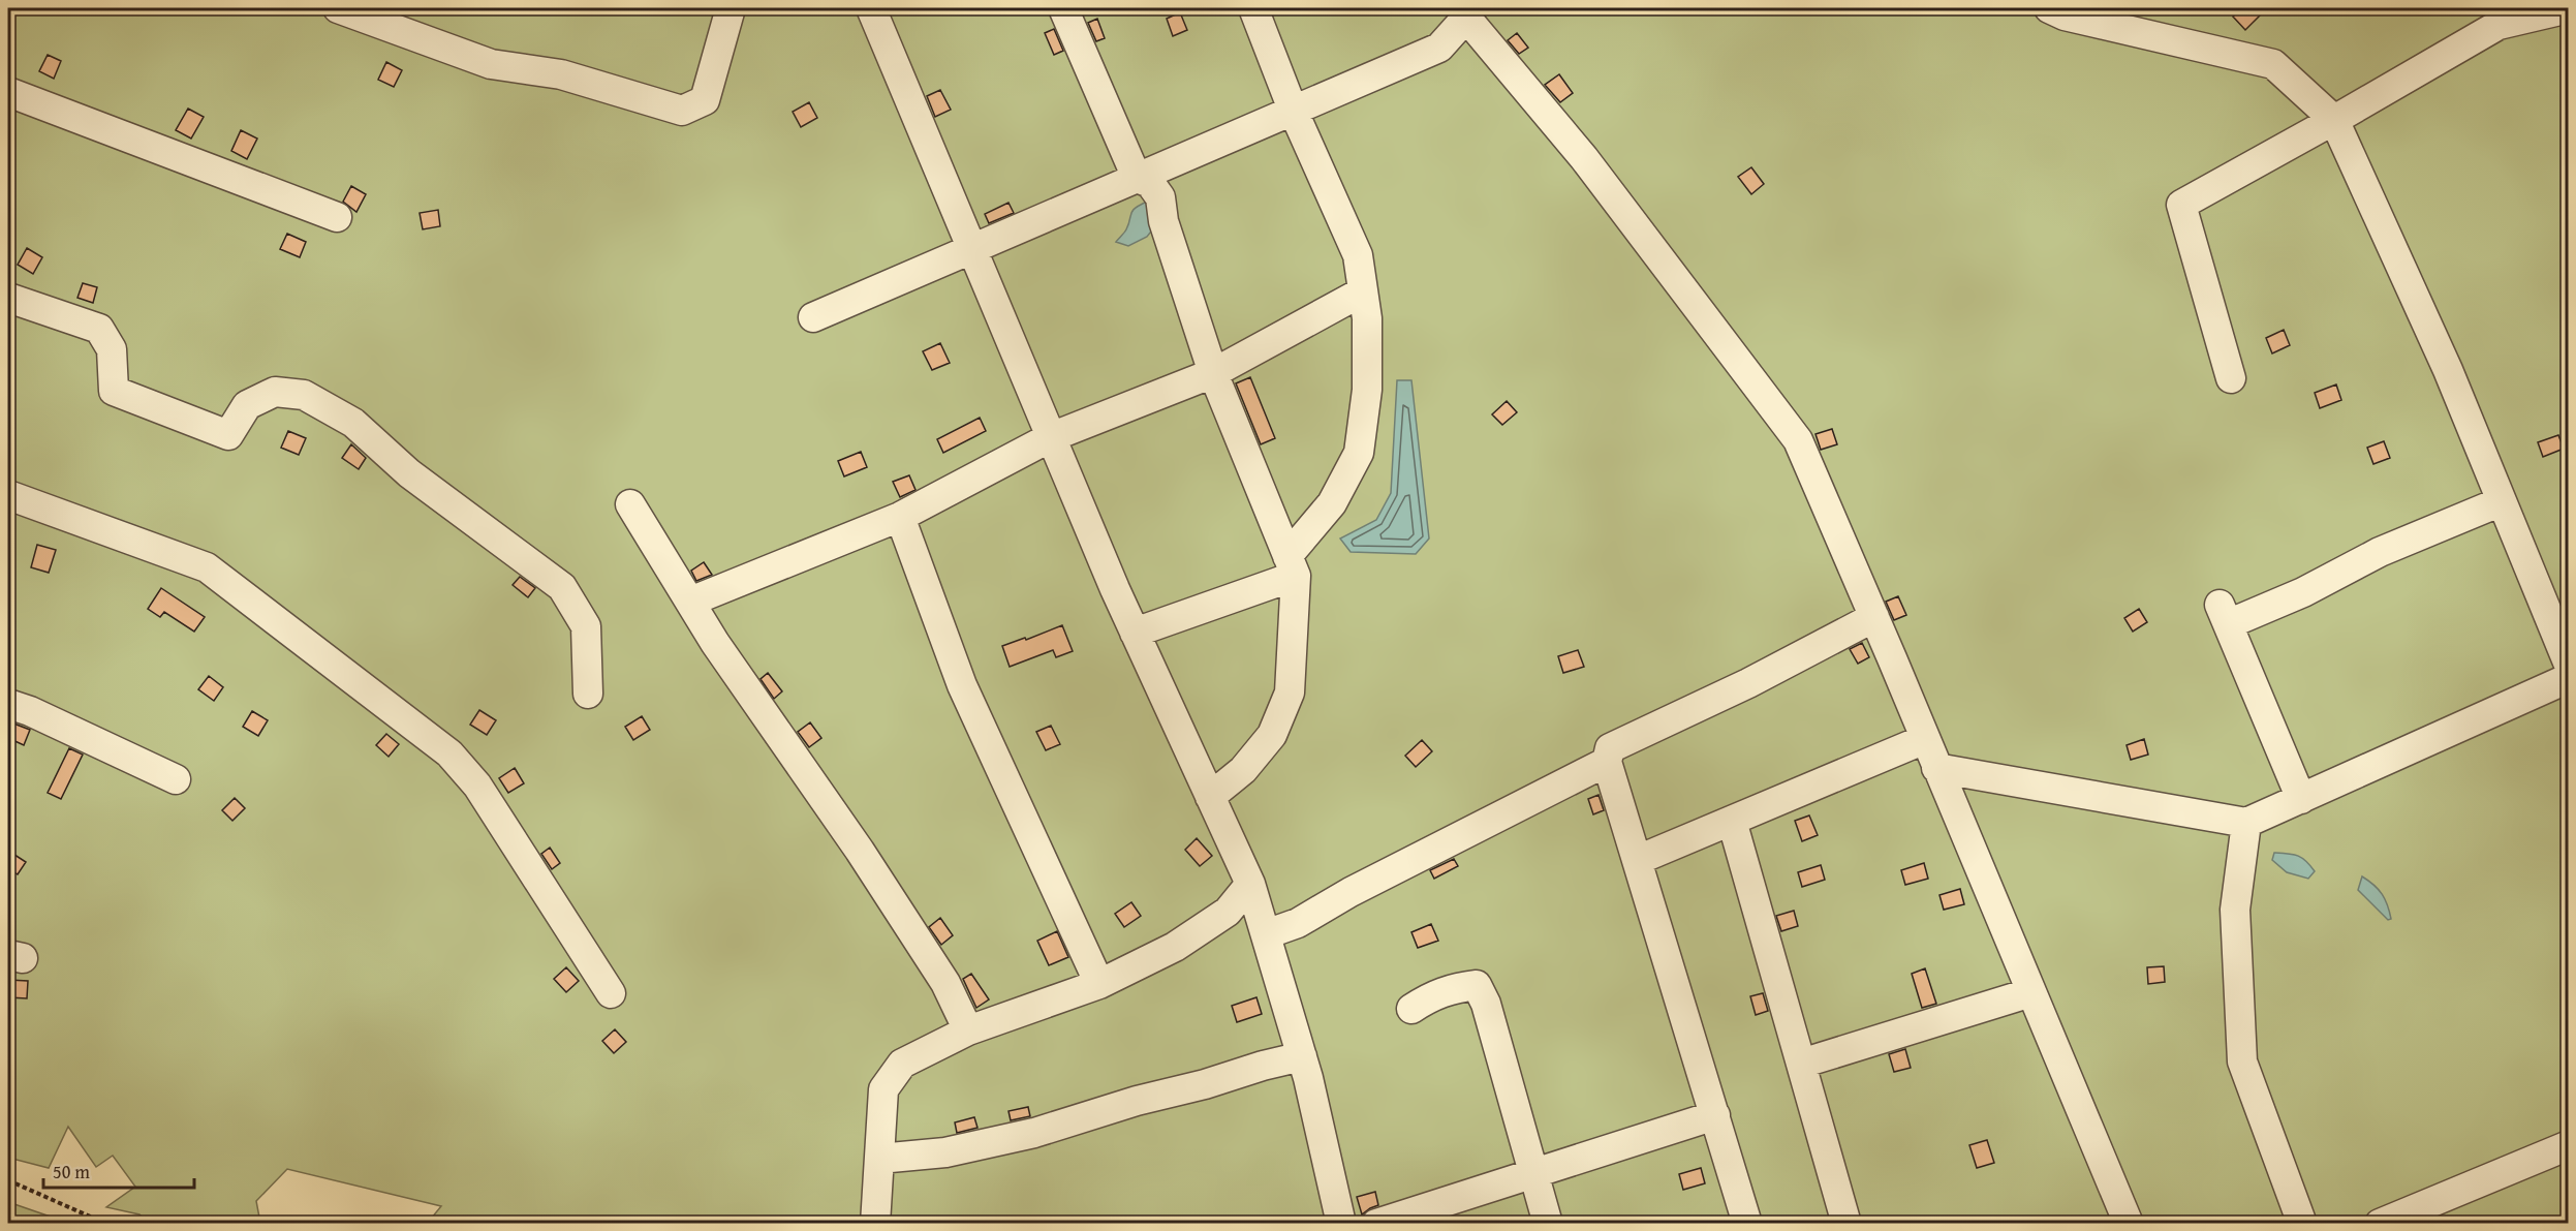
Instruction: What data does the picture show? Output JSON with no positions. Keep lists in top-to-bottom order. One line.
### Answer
{"scale_bar":"50 m"}
